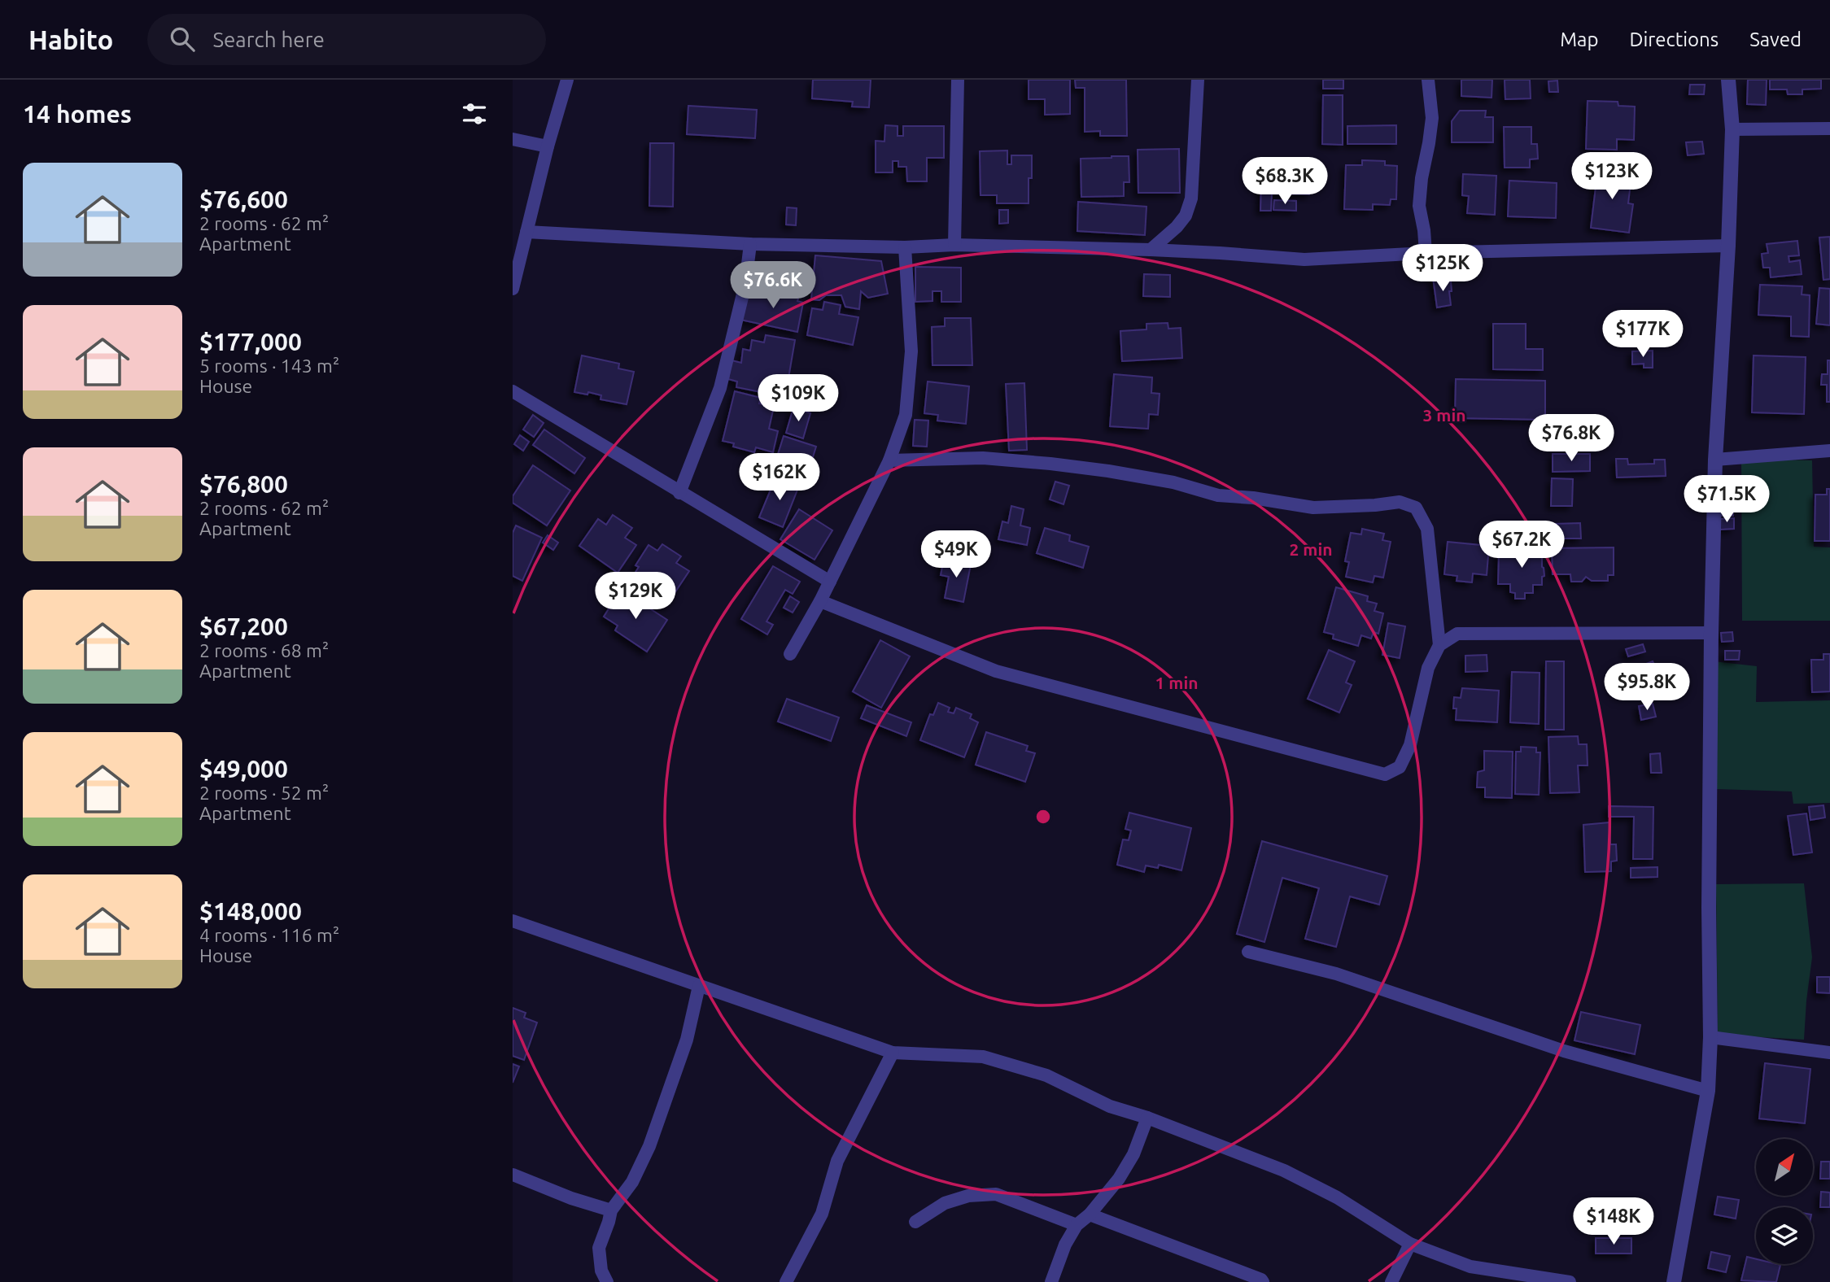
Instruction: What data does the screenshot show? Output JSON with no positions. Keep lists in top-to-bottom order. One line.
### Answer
{"north":"top right","page":{"header":"Habito","search":"Search here","nav":["Map","Directions","Saved"],"heading":"14 homes","list":[{"name":"$76,600","note":"2 rooms · 62 m² · Apartment"},{"name":"$177,000","note":"5 rooms · 143 m² · House"},{"name":"$76,800","note":"2 rooms · 62 m² · Apartment"},{"name":"$67,200","note":"2 rooms · 68 m² · Apartment"},{"name":"$49,000","note":"2 rooms · 52 m² · Apartment"},{"name":"$148,000","note":"4 rooms · 116 m² · House"}],"price":["$123K","$68.3K","$125K","$76.6K","$177K","$109K","$76.8K","$162K","$71.5K","$67.2K","$49K","$129K","$95.8K","$148K"]},"rings":["3 min","2 min","1 min"]}
